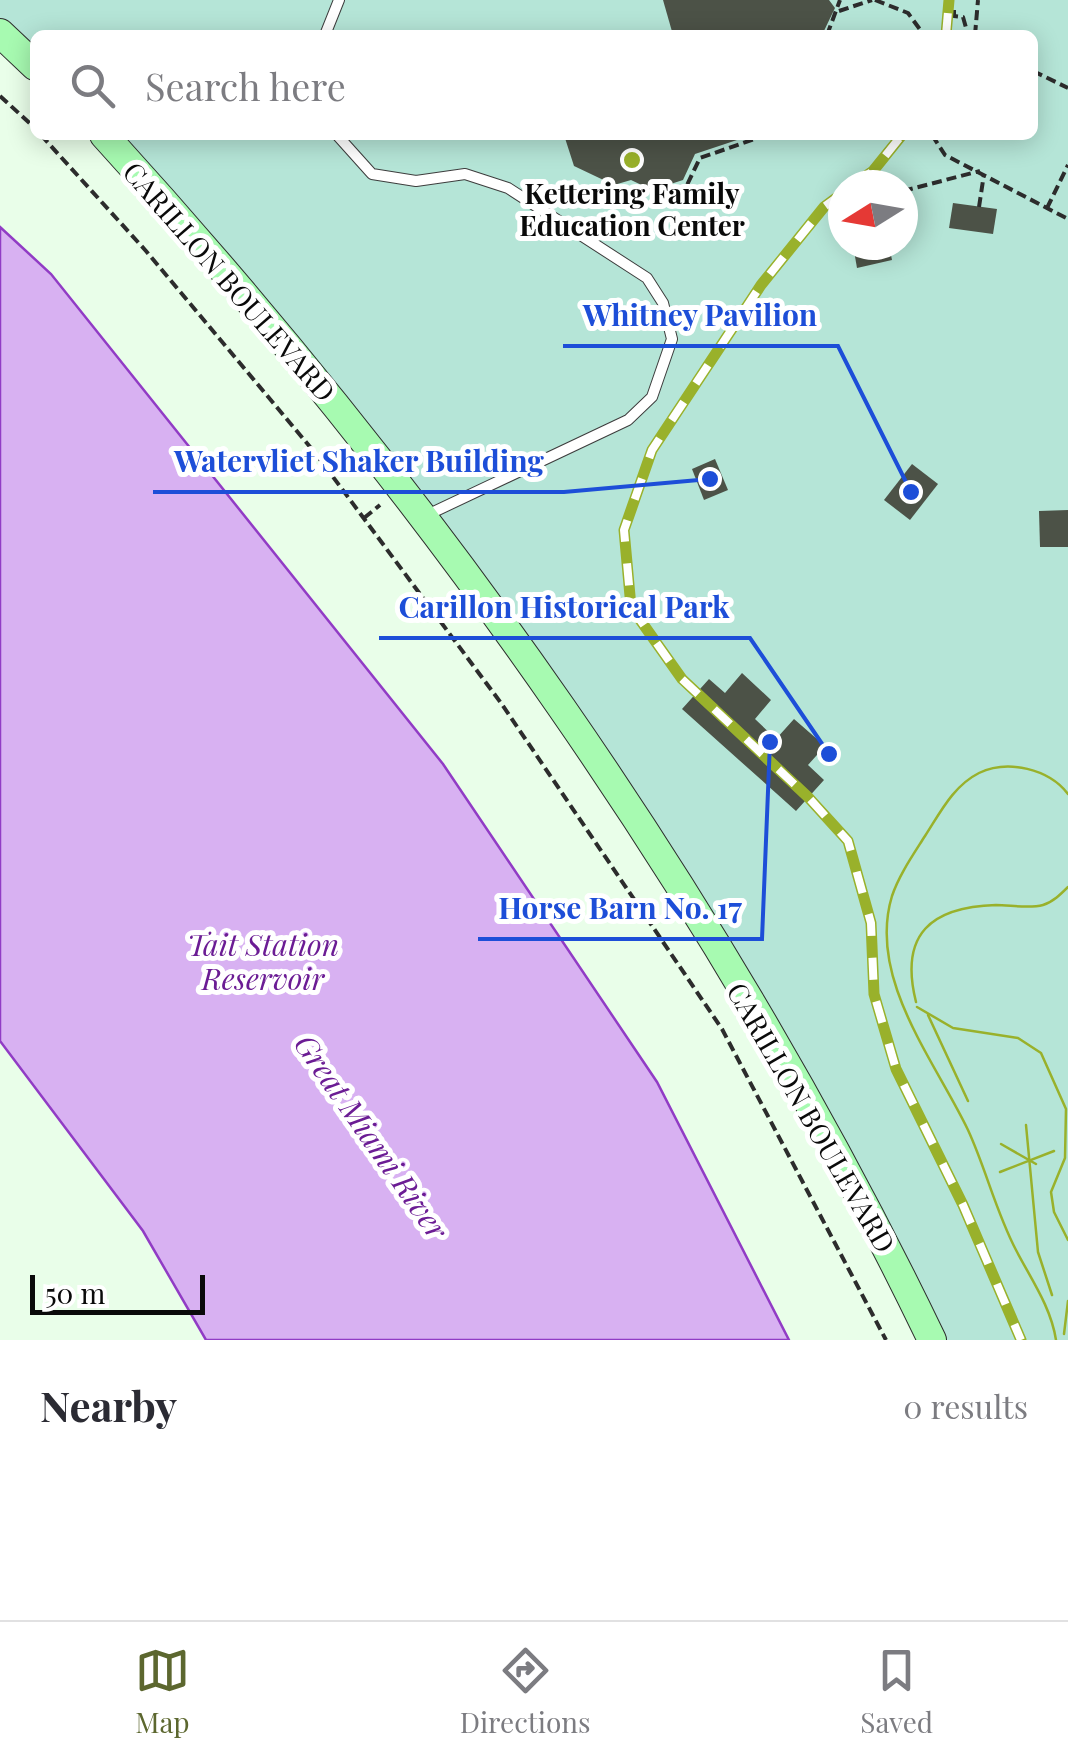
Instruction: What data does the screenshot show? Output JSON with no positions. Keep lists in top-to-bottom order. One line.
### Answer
{"streets":{"street":["CARILLON BOULEVARD"]},"water":["Tait Station Reservoir","Great Miami River"],"places":["Kettering Family Education Center","Watervliet Shaker Building","Whitney Pavilion","Horse Barn No. 17","Carillon Historical Park"],"scale_bar":"50 m","north":"left","page":{"search":"Search here","scale":"50 m","heading":["Nearby","0 results"],"nav":["Map","Directions","Saved"]}}
